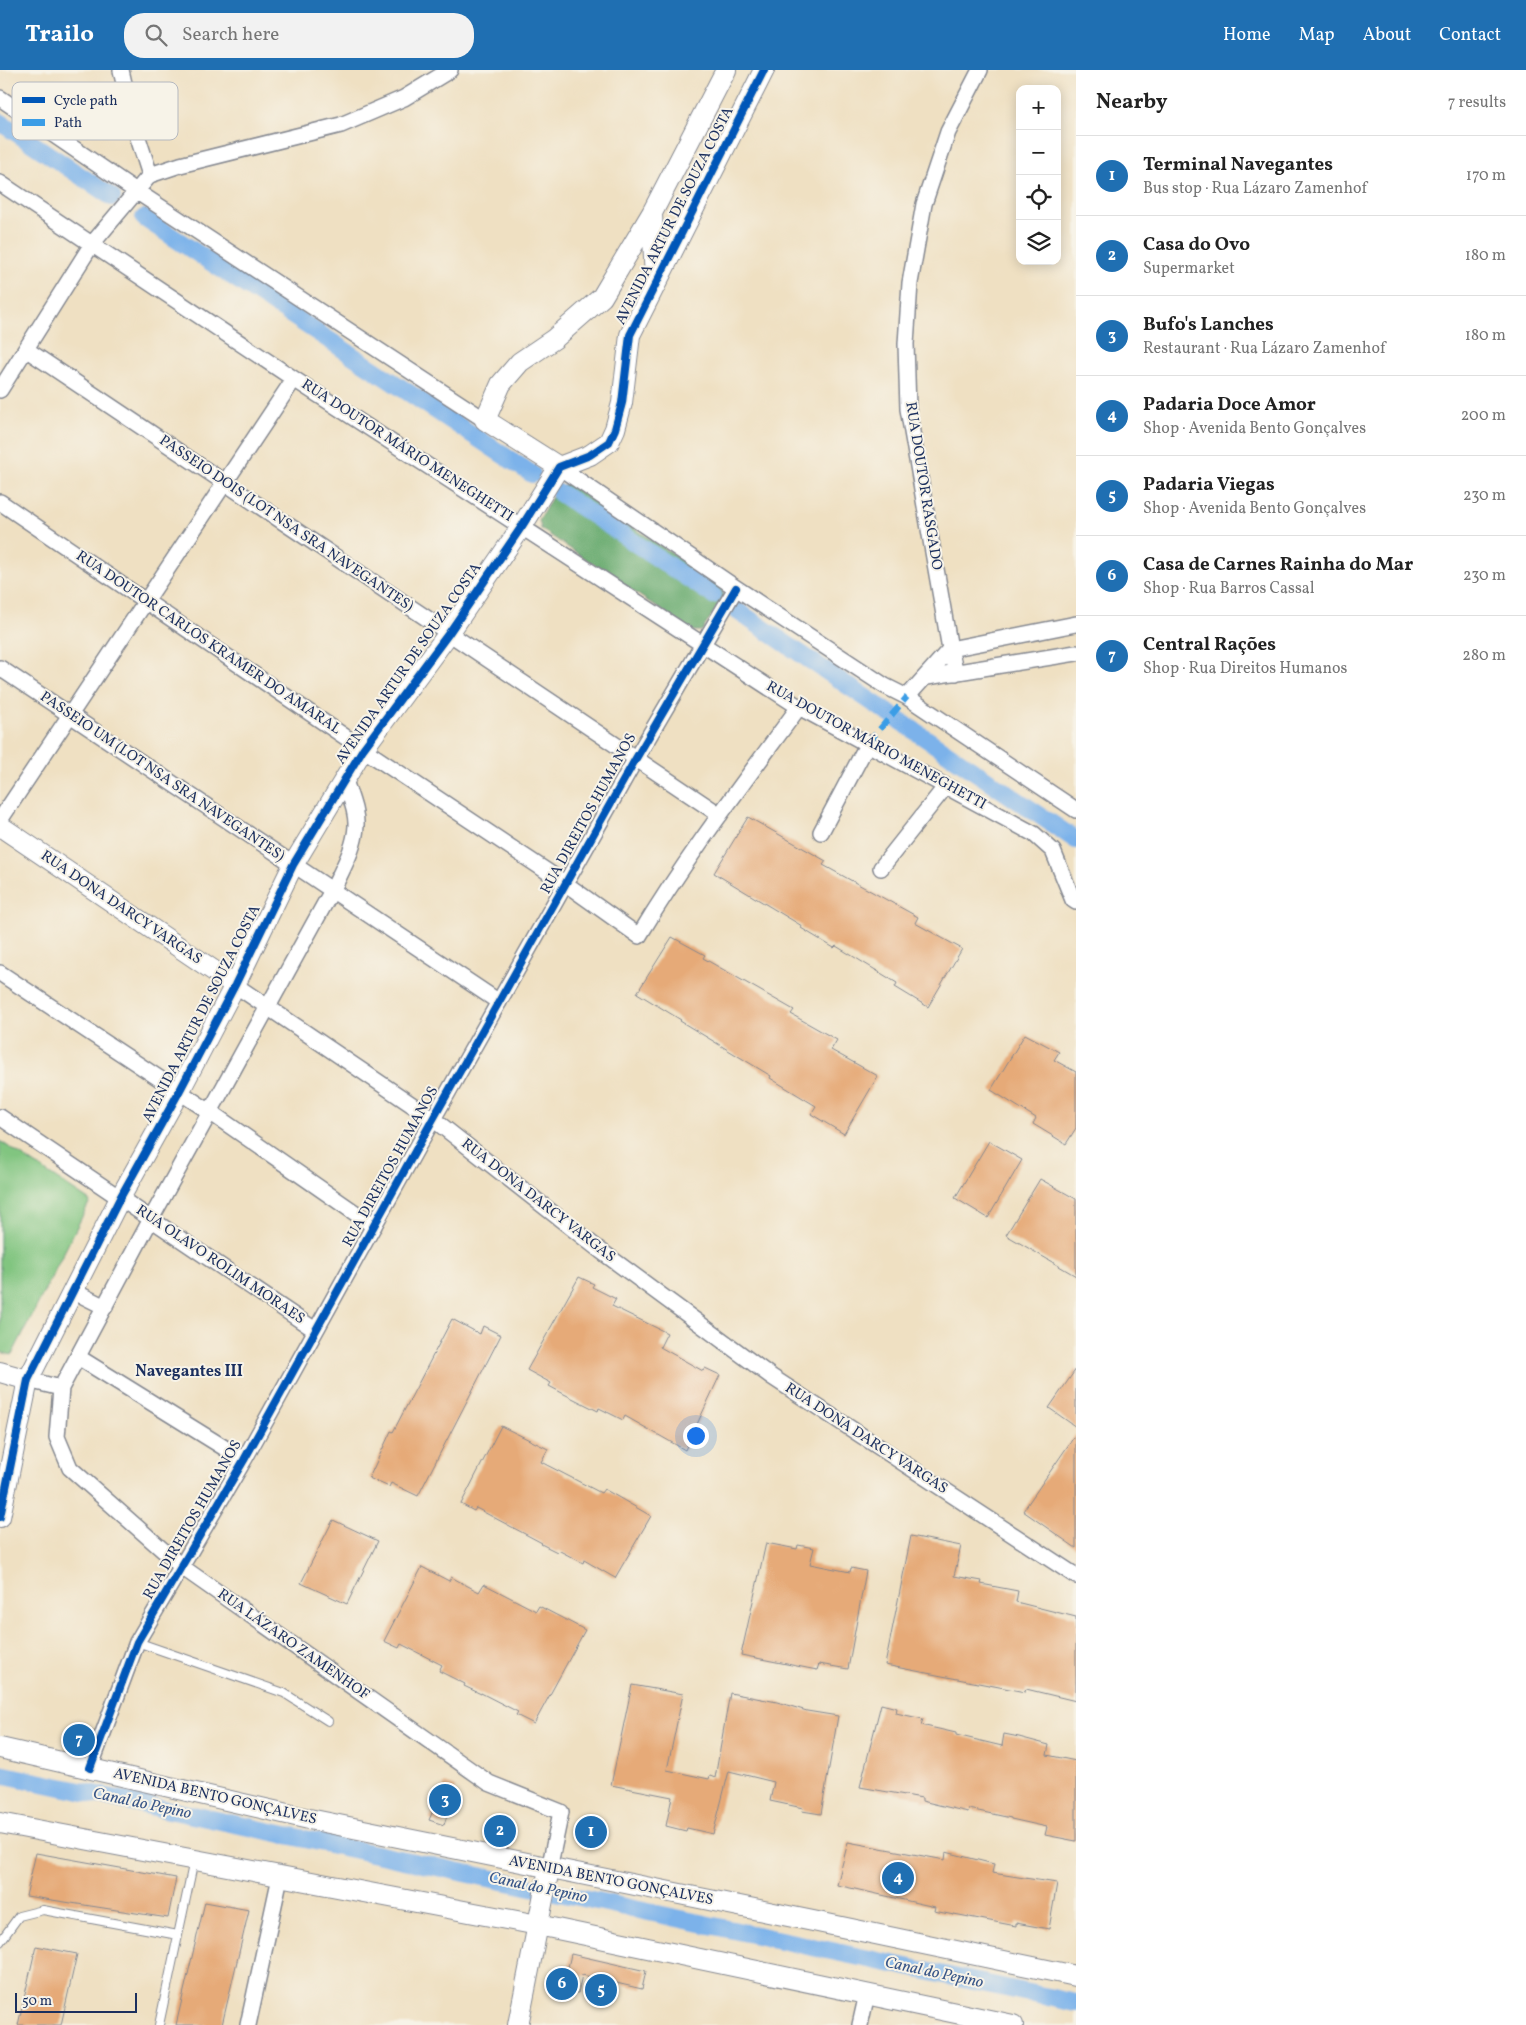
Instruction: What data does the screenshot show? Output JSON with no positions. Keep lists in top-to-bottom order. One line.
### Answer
{"streets":{"street":["AVENIDA ARTUR DE SOUZA COSTA","RUA DOUTOR MÁRIO MENEGHETTI","RUA DOUTOR RASGADO","PASSEIO DOIS (LOT NSA SRA NAVEGANTES)","RUA DOUTOR CARLOS KRAMER DO AMARAL","PASSEIO UM (LOT NSA SRA NAVEGANTES)","RUA DIREITOS HUMANOS","RUA DONA DARCY VARGAS","RUA OLAVO ROLIM MORAES","RUA LÁZARO ZAMENHOF","AVENIDA BENTO GONÇALVES"]},"crossings":[["AVENIDA ARTUR DE SOUZA COSTA","RUA DOUTOR MÁRIO MENEGHETTI"],["AVENIDA ARTUR DE SOUZA COSTA","PASSEIO DOIS (LOT NSA SRA NAVEGANTES)"],["AVENIDA ARTUR DE SOUZA COSTA","RUA DOUTOR CARLOS KRAMER DO AMARAL"],["AVENIDA ARTUR DE SOUZA COSTA","PASSEIO UM (LOT NSA SRA NAVEGANTES)"],["AVENIDA ARTUR DE SOUZA COSTA","RUA DONA DARCY VARGAS"],["AVENIDA ARTUR DE SOUZA COSTA","RUA OLAVO ROLIM MORAES"],["AVENIDA ARTUR DE SOUZA COSTA","RUA LÁZARO ZAMENHOF"],["RUA DOUTOR MÁRIO MENEGHETTI","RUA DIREITOS HUMANOS"],["PASSEIO DOIS (LOT NSA SRA NAVEGANTES)","RUA DOUTOR CARLOS KRAMER DO AMARAL"],["PASSEIO DOIS (LOT NSA SRA NAVEGANTES)","RUA DIREITOS HUMANOS"],["RUA DOUTOR CARLOS KRAMER DO AMARAL","RUA DIREITOS HUMANOS"],["PASSEIO UM (LOT NSA SRA NAVEGANTES)","RUA DIREITOS HUMANOS"],["RUA DIREITOS HUMANOS","RUA DONA DARCY VARGAS"],["RUA DIREITOS HUMANOS","RUA OLAVO ROLIM MORAES"],["RUA DIREITOS HUMANOS","RUA LÁZARO ZAMENHOF"],["RUA DIREITOS HUMANOS","AVENIDA BENTO GONÇALVES"],["RUA LÁZARO ZAMENHOF","AVENIDA BENTO GONÇALVES"]],"districts":["Navegantes III"],"water":["Canal do Pepino"],"legend":["Cycle path","Path"],"scale_bar":"50 m","page":{"header":"Trailo","search":"Search here","nav":["Home","Map","About","Contact"],"heading":["Nearby","7 results"],"map_buttons":["+","−"],"list":[{"mark":"1","name":"Terminal Navegantes","note":"Bus stop · Rua Lázaro Zamenhof","value":"170 m"},{"mark":"2","name":"Casa do Ovo","note":"Supermarket","value":"180 m"},{"mark":"3","name":"Bufo's Lanches","note":"Restaurant · Rua Lázaro Zamenhof","value":"180 m"},{"mark":"4","name":"Padaria Doce Amor","note":"Shop · Avenida Bento Gonçalves","value":"200 m"},{"mark":"5","name":"Padaria Viegas","note":"Shop · Avenida Bento Gonçalves","value":"230 m"},{"mark":"6","name":"Casa de Carnes Rainha do Mar","note":"Shop · Rua Barros Cassal","value":"230 m"},{"mark":"7","name":"Central Rações","note":"Shop · Rua Direitos Humanos","value":"280 m"}],"pins":["7","3","2","1","4","6","5"],"scale":"50 m"}}
